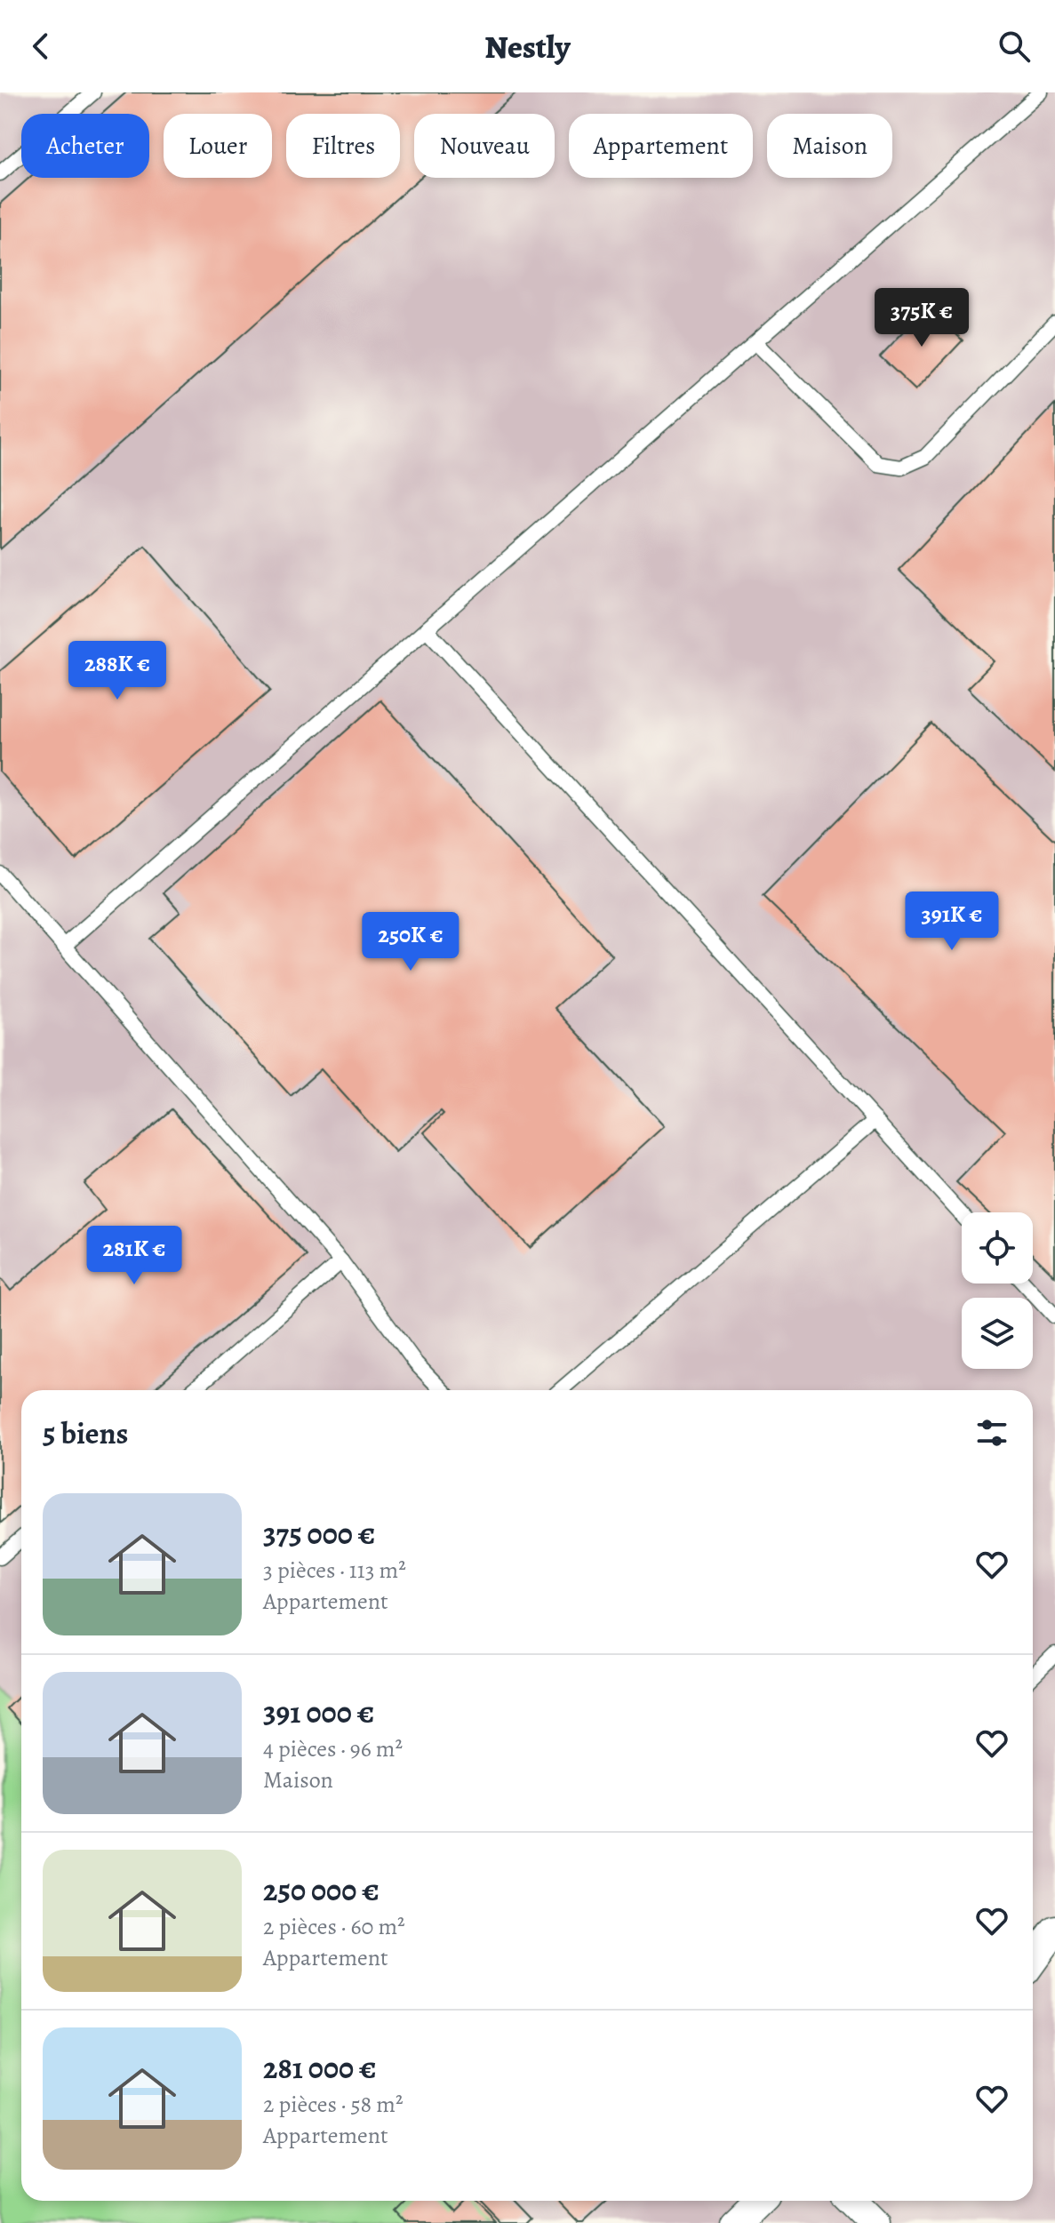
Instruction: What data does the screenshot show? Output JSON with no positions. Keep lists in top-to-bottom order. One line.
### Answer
{"page":{"header":"Nestly","chip":["Acheter","Louer","Filtres","Nouveau","Appartement","Maison"],"price":["375K €","288K €","391K €","250K €","281K €"],"heading":"5 biens","list":[{"name":"375 000 €","note":"3 pièces · 113 m² · Appartement"},{"name":"391 000 €","note":"4 pièces · 96 m² · Maison"},{"name":"250 000 €","note":"2 pièces · 60 m² · Appartement"},{"name":"281 000 €","note":"2 pièces · 58 m² · Appartement"}]}}
